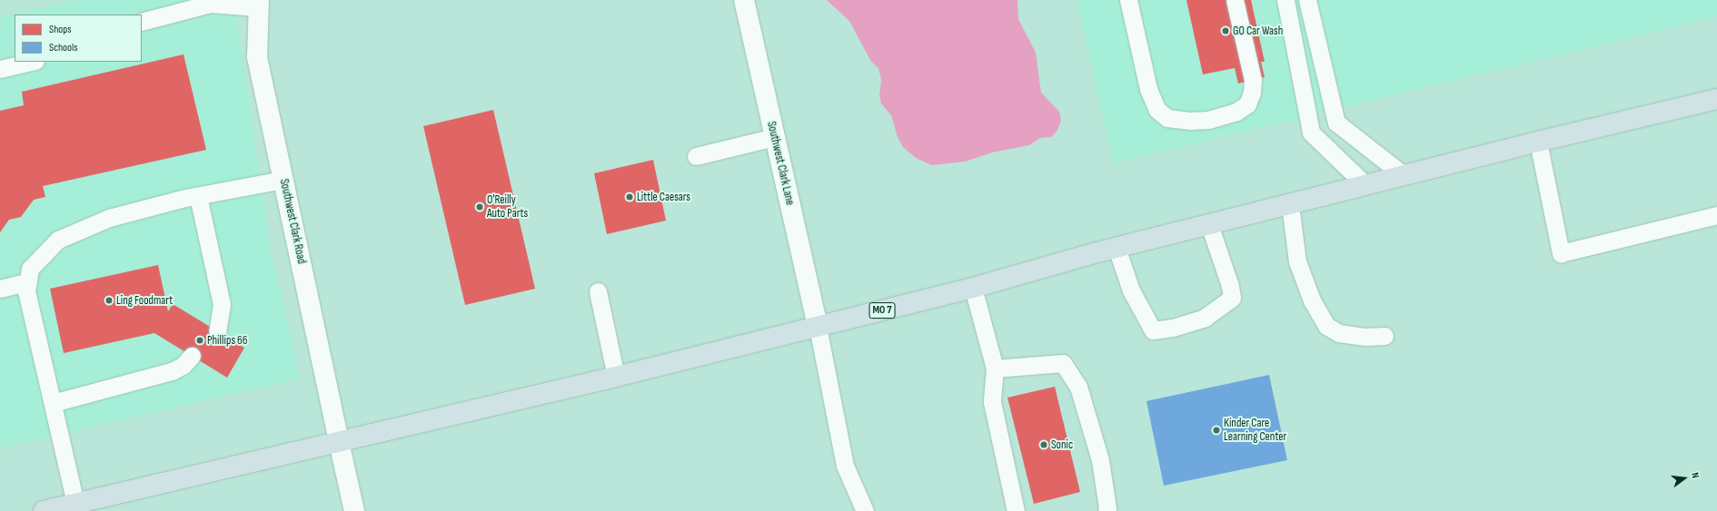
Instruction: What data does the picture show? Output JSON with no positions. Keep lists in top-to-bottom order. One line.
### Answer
{"streets":{"main road":["MO 7"],"street":["Southwest Clark Lane","Southwest Clark Road"]},"crossings":[["Southwest Clark Lane","MO 7"],["Southwest Clark Road","MO 7"]],"places":["GO Car Wash","Little Caesars","O'Reilly Auto Parts","Ling Foodmart","Phillips 66","Kinder Care Learning Center","Sonic"],"legend":["Shops","Schools"],"north":"right"}
